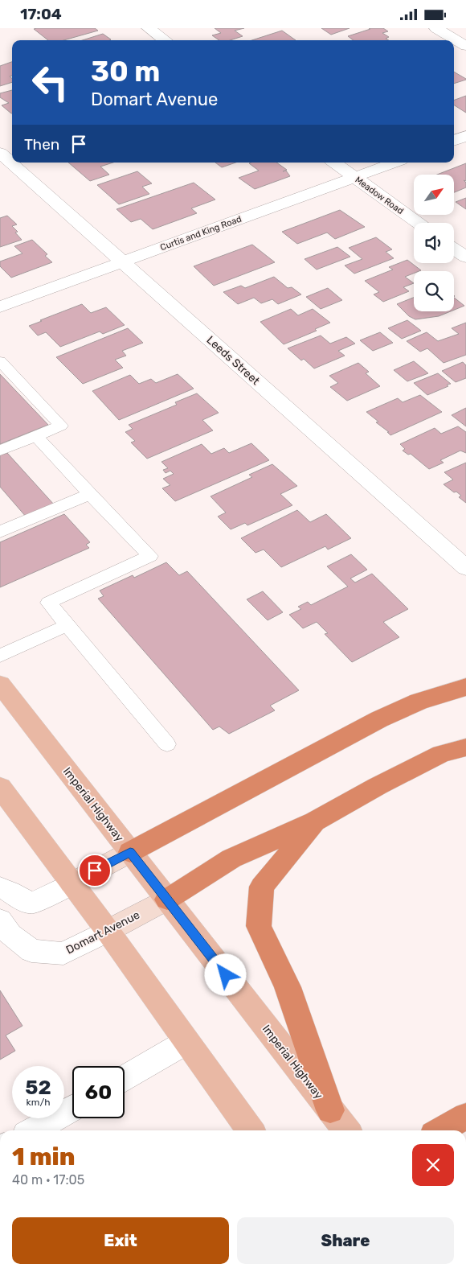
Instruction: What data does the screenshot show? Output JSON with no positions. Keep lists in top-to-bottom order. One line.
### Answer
{"streets":{"main road":["Imperial Highway"],"street":["Meadow Road","Curtis and King Road","Leeds Street","Domart Avenue"]},"crossings":[["Meadow Road","Curtis and King Road"],["Curtis and King Road","Leeds Street"],["Imperial Highway","Domart Avenue"]],"north":"top right","page":{"status":"17:04","turn":["30 m","Domart Avenue"],"then":"Then","speed":"52 km/h","limit":"60","heading":["1 min","40 m · 17:05"],"buttons":["Exit","Share"]}}
